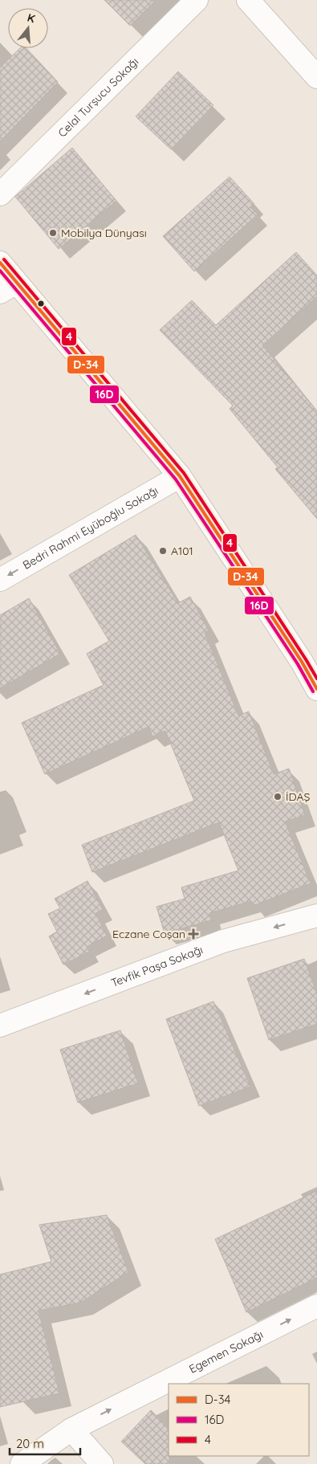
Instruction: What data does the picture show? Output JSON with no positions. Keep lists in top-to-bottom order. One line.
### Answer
{"streets":{"street":["Celal Turşucu Sokağı","Bedri Rahmi Eyüboğlu Sokağı","Tevfik Paşa Sokağı","Egemen Sokağı"]},"one_way":["Bedri Rahmi Eyüboğlu Sokağı","Tevfik Paşa Sokağı","Egemen Sokağı"],"places":{"other":["Mobilya Dünyası","A101","İDAŞ"],"health":["Eczane Coşan"]},"lines":["transit line 4","transit line D-34","transit line 16D"],"legend":["D-34","16D","4"],"scale_bar":"20 m","north":"top"}
